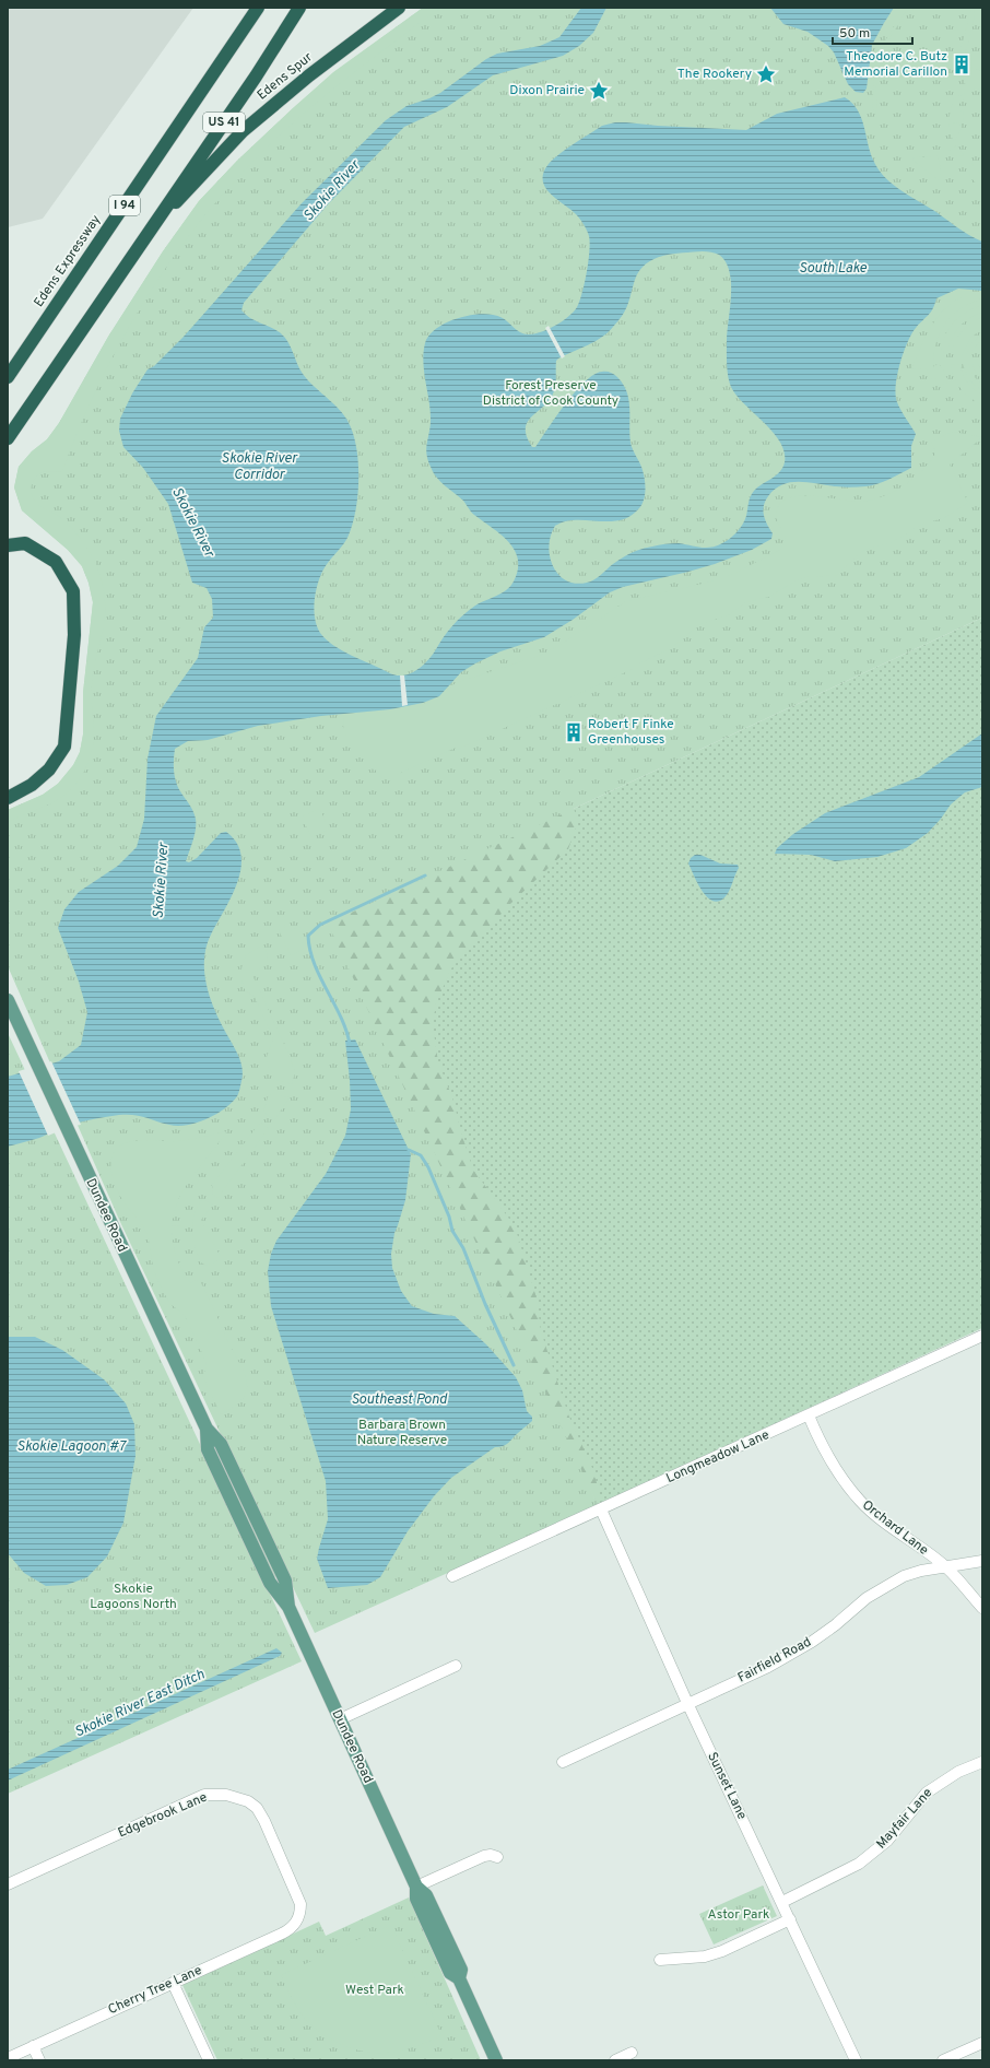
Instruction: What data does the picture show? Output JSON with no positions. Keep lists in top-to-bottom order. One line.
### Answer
{"streets":{"highway":["Edens Spur","US 41","I 94","Edens Expressway"],"main road":["Dundee Road"],"street":["Longmeadow Lane","Orchard Lane","Fairfield Road","Sunset Lane","Edgebrook Lane","Mayfair Lane","Cherry Tree Lane"]},"crossings":[["Edens Spur","US 41"],["Edens Spur","I 94"],["US 41","I 94"],["Longmeadow Lane","Orchard Lane"],["Longmeadow Lane","Sunset Lane"],["Orchard Lane","Fairfield Road"],["Fairfield Road","Sunset Lane"],["Sunset Lane","Mayfair Lane"],["Edgebrook Lane","Cherry Tree Lane"]],"water":["Skokie River","South Lake","Skokie River Corridor","Southeast Pond","Skokie Lagoon #7","Skokie River East Ditch"],"parks":["Forest Preserve District of Cook County","Barbara Brown Nature Reserve","Skokie Lagoons North","Astor Park","West Park"],"places":{"building":["Theodore C. Butz Memorial Carillon","Robert F Finke Greenhouses"],"place":["The Rookery","Dixon Prairie"]},"scale_bar":"50 m"}
